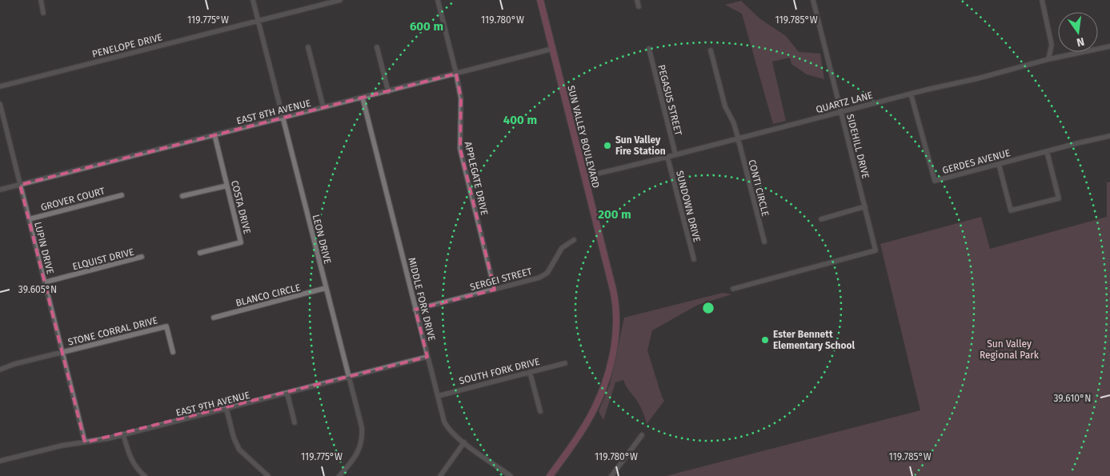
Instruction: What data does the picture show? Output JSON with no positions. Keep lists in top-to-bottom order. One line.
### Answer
{"streets":{"main road":["SUN VALLEY BOULEVARD"],"street":["PENELOPE DRIVE","PEGASUS STREET","QUARTZ LANE","EAST 8TH AVENUE","SIDEHILL DRIVE","GERDES AVENUE","APPLEGATE DRIVE","CONTI CIRCLE","GROVER COURT","SUNDOWN DRIVE","COSTA DRIVE","LEON DRIVE","LUPIN DRIVE","ELQUIST DRIVE","SERGEI STREET","BLANCO CIRCLE","MIDDLE FORK DRIVE","STONE CORRAL DRIVE","SOUTH FORK DRIVE","EAST 9TH AVENUE"]},"crossings":[["PENELOPE DRIVE","LEON DRIVE"],["PEGASUS STREET","QUARTZ LANE"],["QUARTZ LANE","SUN VALLEY BOULEVARD"],["QUARTZ LANE","SIDEHILL DRIVE"],["QUARTZ LANE","GERDES AVENUE"],["QUARTZ LANE","CONTI CIRCLE"],["QUARTZ LANE","SUNDOWN DRIVE"],["EAST 8TH AVENUE","SUN VALLEY BOULEVARD"],["EAST 8TH AVENUE","APPLEGATE DRIVE"],["EAST 8TH AVENUE","COSTA DRIVE"],["EAST 8TH AVENUE","LEON DRIVE"],["EAST 8TH AVENUE","LUPIN DRIVE"],["EAST 8TH AVENUE","MIDDLE FORK DRIVE"],["APPLEGATE DRIVE","SERGEI STREET"],["GROVER COURT","LUPIN DRIVE"],["LEON DRIVE","BLANCO CIRCLE"],["LEON DRIVE","EAST 9TH AVENUE"],["LUPIN DRIVE","ELQUIST DRIVE"],["LUPIN DRIVE","STONE CORRAL DRIVE"],["LUPIN DRIVE","EAST 9TH AVENUE"],["SERGEI STREET","MIDDLE FORK DRIVE"],["MIDDLE FORK DRIVE","SOUTH FORK DRIVE"],["MIDDLE FORK DRIVE","EAST 9TH AVENUE"]],"parks":["Sun Valley Regional Park"],"places":["Sun Valley Fire Station","Ester Bennett Elementary School"],"north":"bottom","coordinates":["119.775°W","119.780°W","119.785°W","39.605°N","39.610°N"],"rings":["600 m","400 m","200 m"]}
